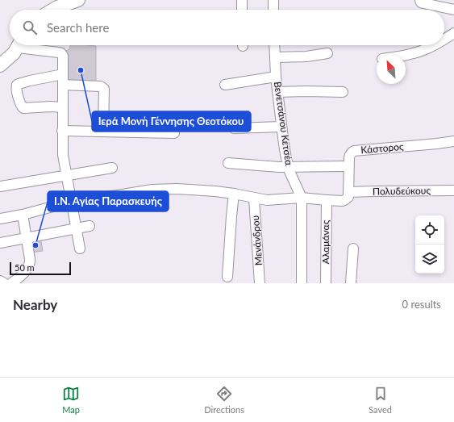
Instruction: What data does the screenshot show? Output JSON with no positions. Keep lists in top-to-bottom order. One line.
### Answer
{"streets":{"street":["Βενετσάνου Κετσέα","Κάστορος","Πολυδεύκους","Μενάνδρου","Αλαμάνας"]},"crossings":[["Κάστορος","Πολυδεύκους"]],"places":["Ιερά Μονή Γέννησης Θεοτόκου","Ι.Ν. Αγίας Παρασκευής"],"scale_bar":"50 m","north":"top left","page":{"search":"Search here","scale":"50 m","heading":["Nearby","0 results"],"nav":["Map","Directions","Saved"]}}
